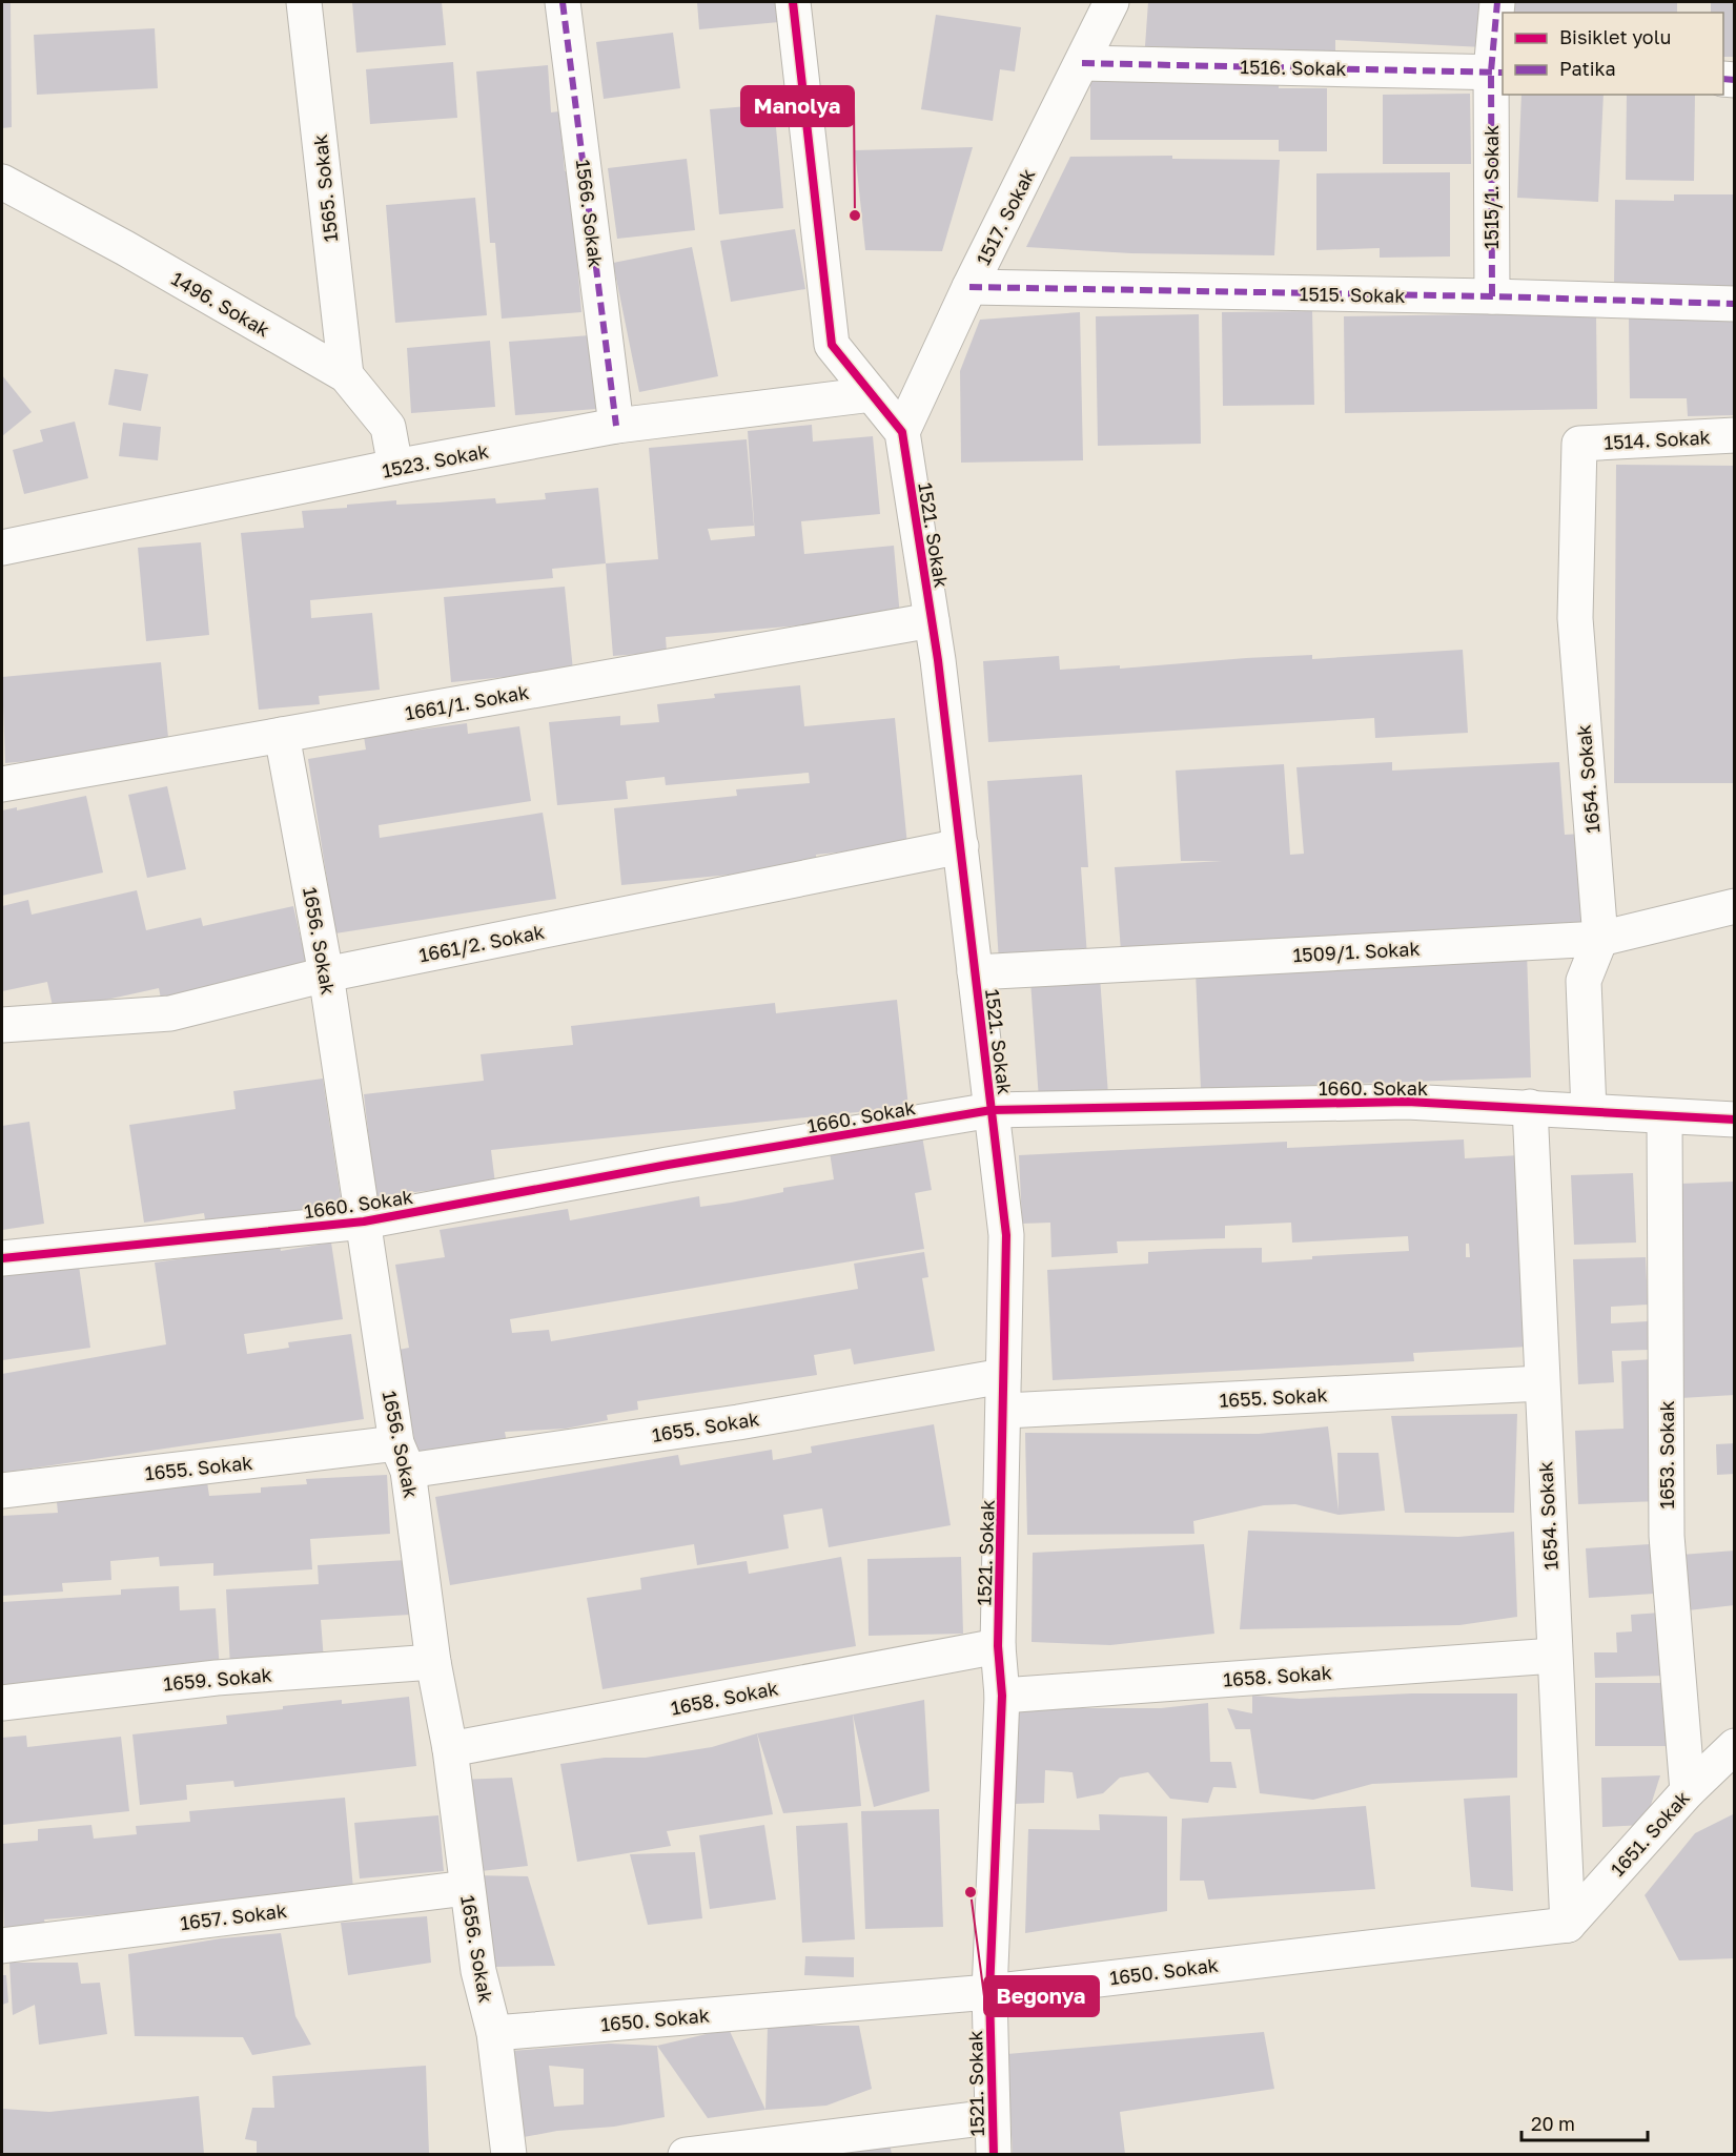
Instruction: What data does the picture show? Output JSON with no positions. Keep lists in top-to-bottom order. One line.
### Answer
{"streets":{"street":["1516. Sokak","1515/1. Sokak","1565. Sokak","1566. Sokak","1517. Sokak","1515. Sokak","1496. Sokak","1514. Sokak","1523. Sokak","1521. Sokak","1661/1. Sokak","1654. Sokak","1656. Sokak","1661/2. Sokak","1509/1. Sokak","1660. Sokak","1655. Sokak","1653. Sokak","1658. Sokak","1659. Sokak","1651. Sokak","1657. Sokak","1650. Sokak"]},"crossings":[["1516. Sokak","1515/1. Sokak"],["1516. Sokak","1517. Sokak"],["1515/1. Sokak","1515. Sokak"],["1565. Sokak","1496. Sokak"],["1566. Sokak","1523. Sokak"],["1517. Sokak","1515. Sokak"],["1517. Sokak","1521. Sokak"],["1496. Sokak","1523. Sokak"],["1514. Sokak","1654. Sokak"],["1523. Sokak","1521. Sokak"],["1521. Sokak","1661/1. Sokak"],["1521. Sokak","1661/2. Sokak"],["1521. Sokak","1509/1. Sokak"],["1521. Sokak","1660. Sokak"],["1521. Sokak","1655. Sokak"],["1521. Sokak","1658. Sokak"],["1521. Sokak","1650. Sokak"],["1661/1. Sokak","1656. Sokak"],["1654. Sokak","1509/1. Sokak"],["1654. Sokak","1660. Sokak"],["1654. Sokak","1655. Sokak"],["1654. Sokak","1658. Sokak"],["1654. Sokak","1651. Sokak"],["1654. Sokak","1650. Sokak"],["1656. Sokak","1661/2. Sokak"],["1656. Sokak","1660. Sokak"],["1656. Sokak","1655. Sokak"],["1656. Sokak","1658. Sokak"],["1656. Sokak","1659. Sokak"],["1656. Sokak","1657. Sokak"],["1656. Sokak","1650. Sokak"],["1660. Sokak","1653. Sokak"],["1653. Sokak","1651. Sokak"],["1651. Sokak","1650. Sokak"]],"places":["Manolya","Begonya"],"legend":["Bisiklet yolu","Patika"],"scale_bar":"20 m"}
